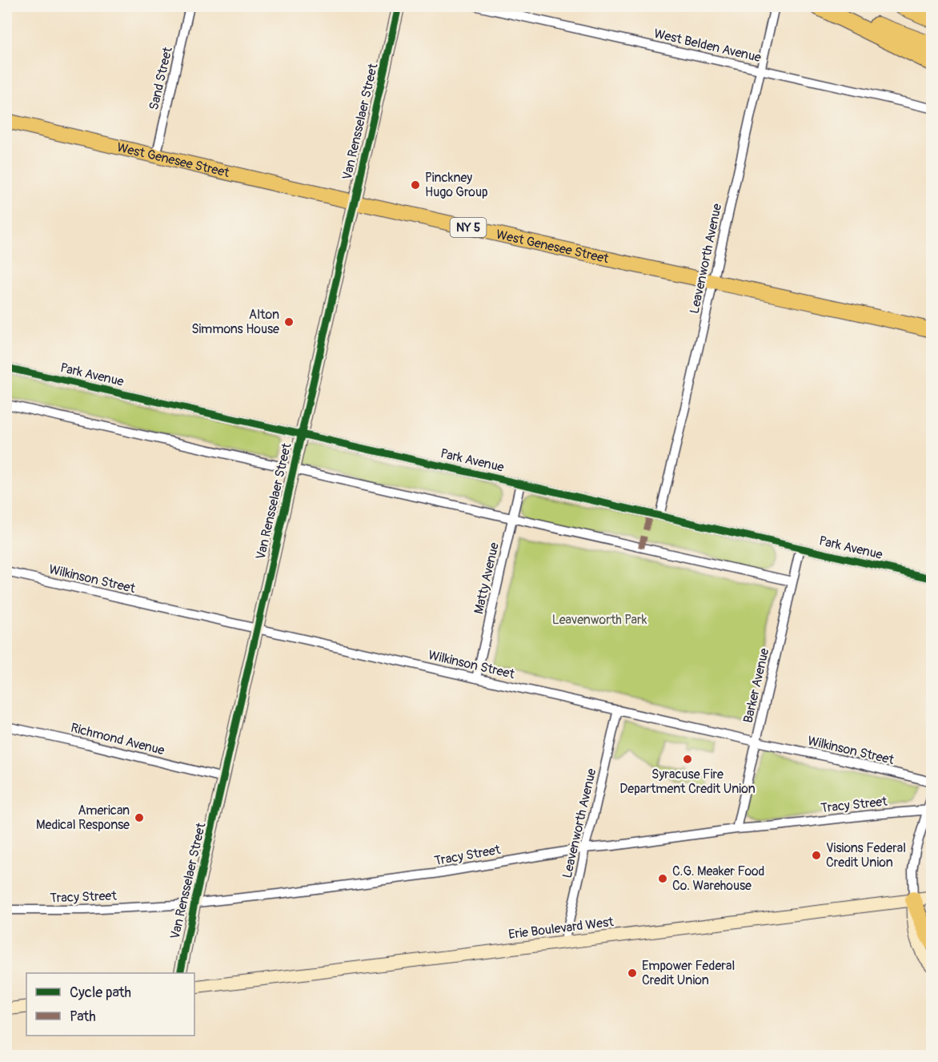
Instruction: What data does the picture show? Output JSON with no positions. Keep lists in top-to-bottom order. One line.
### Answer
{"streets":{"main road":["West Genesee Street","NY 5"],"street":["West Belden Avenue","Sand Street","Van Rensselaer Street","Leavenworth Avenue","Park Avenue","Matty Avenue","Wilkinson Street","Barker Avenue","Richmond Avenue","Tracy Street","Erie Boulevard West"]},"crossings":[["West Belden Avenue","Leavenworth Avenue"],["Sand Street","West Genesee Street"],["Van Rensselaer Street","West Genesee Street"],["Van Rensselaer Street","Park Avenue"],["Van Rensselaer Street","Wilkinson Street"],["Van Rensselaer Street","Richmond Avenue"],["Van Rensselaer Street","Tracy Street"],["West Genesee Street","Leavenworth Avenue"],["Leavenworth Avenue","Park Avenue"],["Leavenworth Avenue","Wilkinson Street"],["Leavenworth Avenue","Tracy Street"],["Leavenworth Avenue","Erie Boulevard West"],["Park Avenue","Matty Avenue"],["Park Avenue","Barker Avenue"],["Matty Avenue","Wilkinson Street"],["Wilkinson Street","Barker Avenue"],["Barker Avenue","Tracy Street"]],"parks":["Leavenworth Park"],"places":["Pinckney Hugo Group","Alton Simmons House","Syracuse Fire Department Credit Union","American Medical Response","Visions Federal Credit Union","C.G. Meaker Food Co. Warehouse","Empower Federal Credit Union"],"legend":["Cycle path","Path"]}
